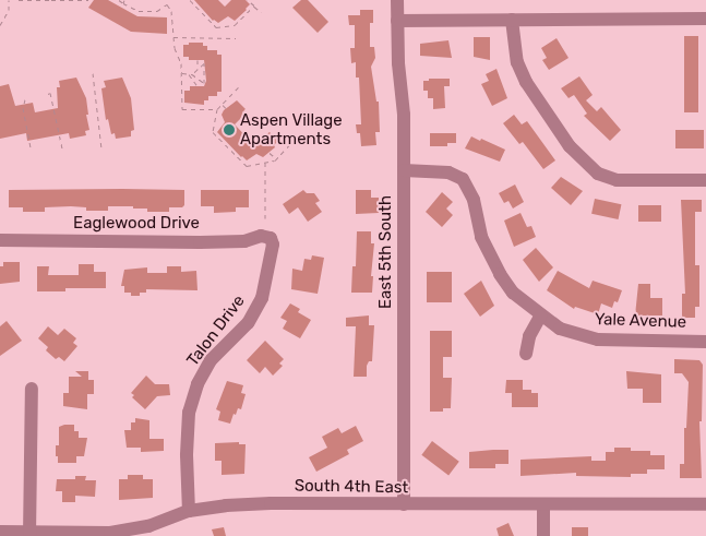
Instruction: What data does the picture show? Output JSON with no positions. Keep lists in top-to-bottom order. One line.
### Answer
{"streets":{"street":["Eaglewood Drive","East 5th South","Yale Avenue","Talon Drive","South 4th East"]},"crossings":[["Eaglewood Drive","Talon Drive"],["East 5th South","Yale Avenue"],["East 5th South","South 4th East"],["Talon Drive","South 4th East"]],"places":["Aspen Village Apartments"]}
